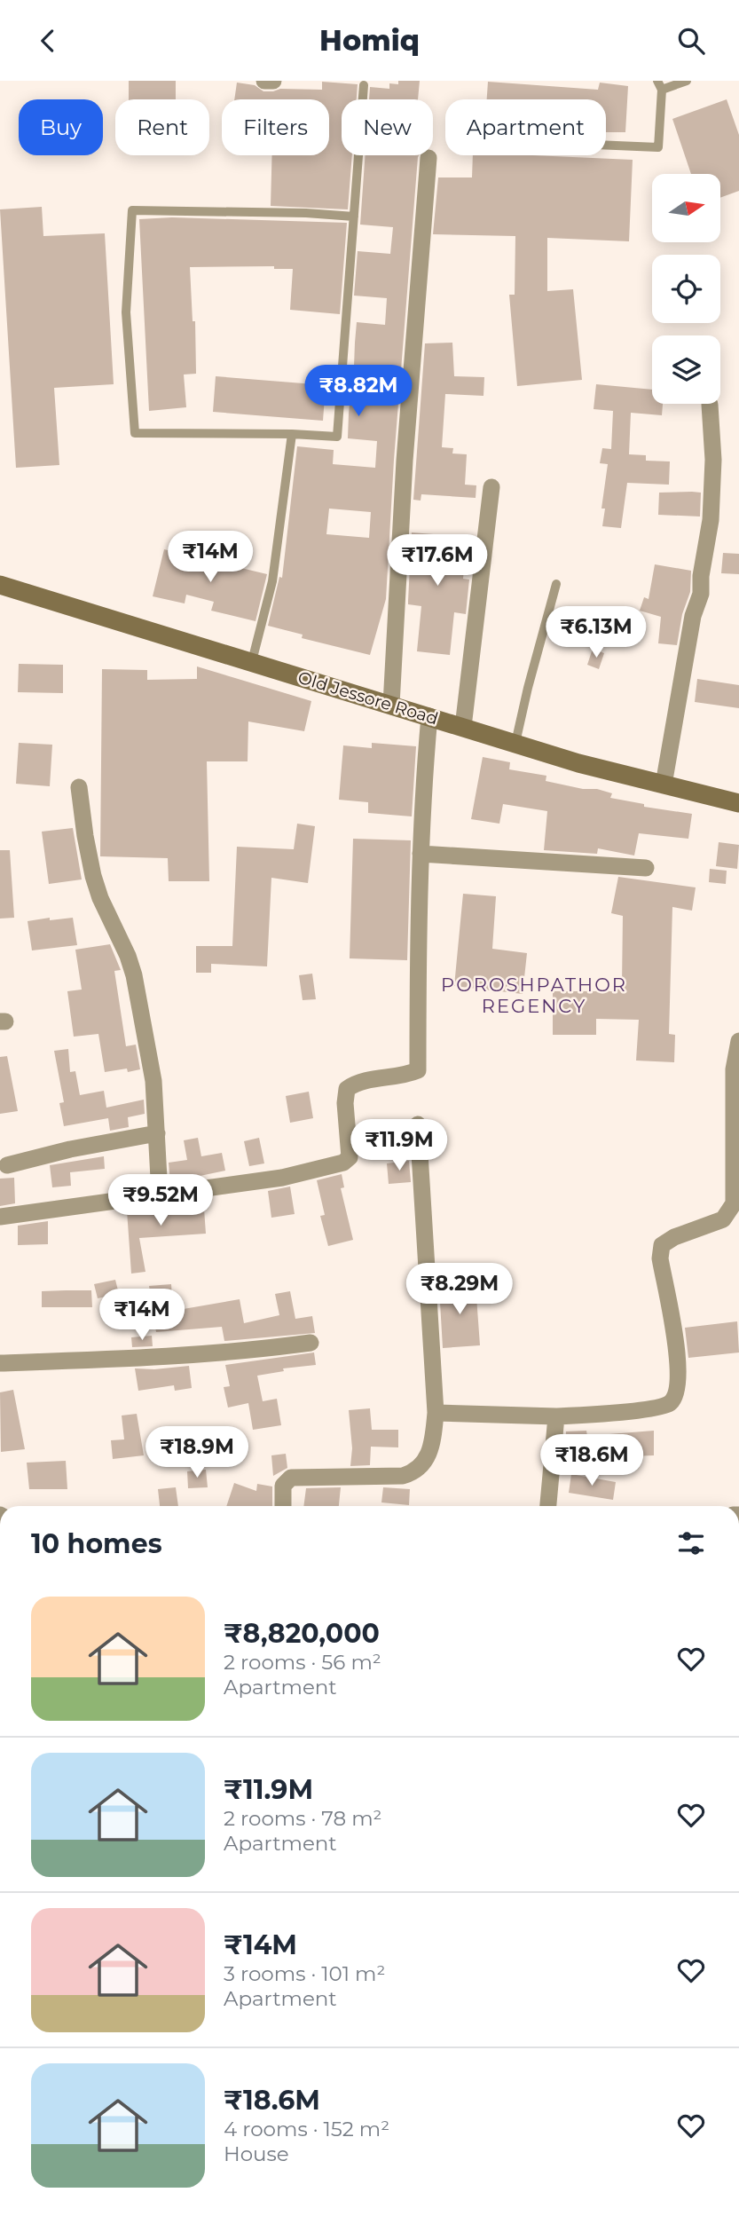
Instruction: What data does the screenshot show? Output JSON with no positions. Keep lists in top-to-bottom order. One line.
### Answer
{"streets":{"street":["Old Jessore Road"]},"districts":["POROSHPATHOR REGENCY"],"north":"right","page":{"header":"Homiq","chip":["Buy","Rent","Filters","New","Apartment"],"price":["₹8.82M","₹14M","₹17.6M","₹6.13M","₹11.9M","₹9.52M","₹8.29M","₹14M","₹18.9M","₹18.6M"],"heading":"10 homes","list":[{"name":"₹8,820,000","note":"2 rooms · 56 m² · Apartment"},{"name":"₹11.9M","note":"2 rooms · 78 m² · Apartment"},{"name":"₹14M","note":"3 rooms · 101 m² · Apartment"},{"name":"₹18.6M","note":"4 rooms · 152 m² · House"}]}}
